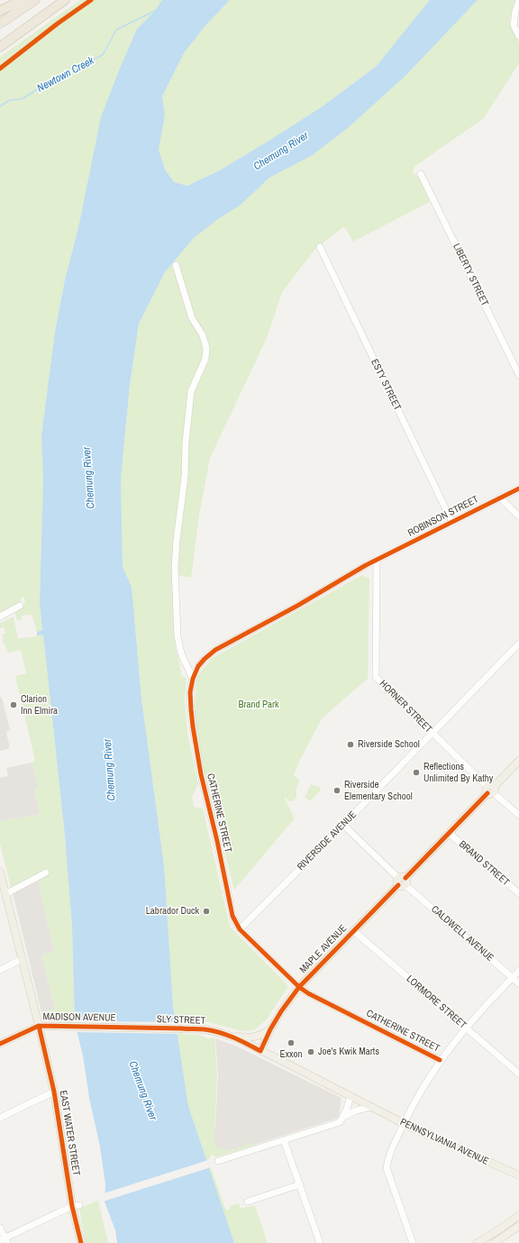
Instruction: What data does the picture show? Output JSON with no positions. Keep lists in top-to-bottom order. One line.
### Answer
{"streets":{"main road":["MAPLE AVENUE","MADISON AVENUE","SLY STREET","EAST WATER STREET","PENNSYLVANIA AVENUE"],"street":["LIBERTY STREET","ESTY STREET","ROBINSON STREET","HORNER STREET","CATHERINE STREET","RIVERSIDE AVENUE","BRAND STREET","CALDWELL AVENUE","LORMORE STREET"]},"crossings":[["ESTY STREET","ROBINSON STREET"],["ROBINSON STREET","HORNER STREET"],["ROBINSON STREET","CATHERINE STREET"],["HORNER STREET","CATHERINE STREET"],["HORNER STREET","RIVERSIDE AVENUE"],["HORNER STREET","MAPLE AVENUE"],["CATHERINE STREET","RIVERSIDE AVENUE"],["CATHERINE STREET","MAPLE AVENUE"],["RIVERSIDE AVENUE","CALDWELL AVENUE"],["BRAND STREET","MAPLE AVENUE"],["CALDWELL AVENUE","MAPLE AVENUE"],["MAPLE AVENUE","LORMORE STREET"],["MAPLE AVENUE","SLY STREET"],["MADISON AVENUE","SLY STREET"],["MADISON AVENUE","EAST WATER STREET"],["SLY STREET","PENNSYLVANIA AVENUE"]],"water":["Newtown Creek","Chemung River"],"parks":["Brand Park"],"places":["Clarion Inn Elmira","Riverside School","Reflections Unlimited By Kathy","Riverside Elementary School","Labrador Duck","Exxon","Joe's Kwik Marts"]}
